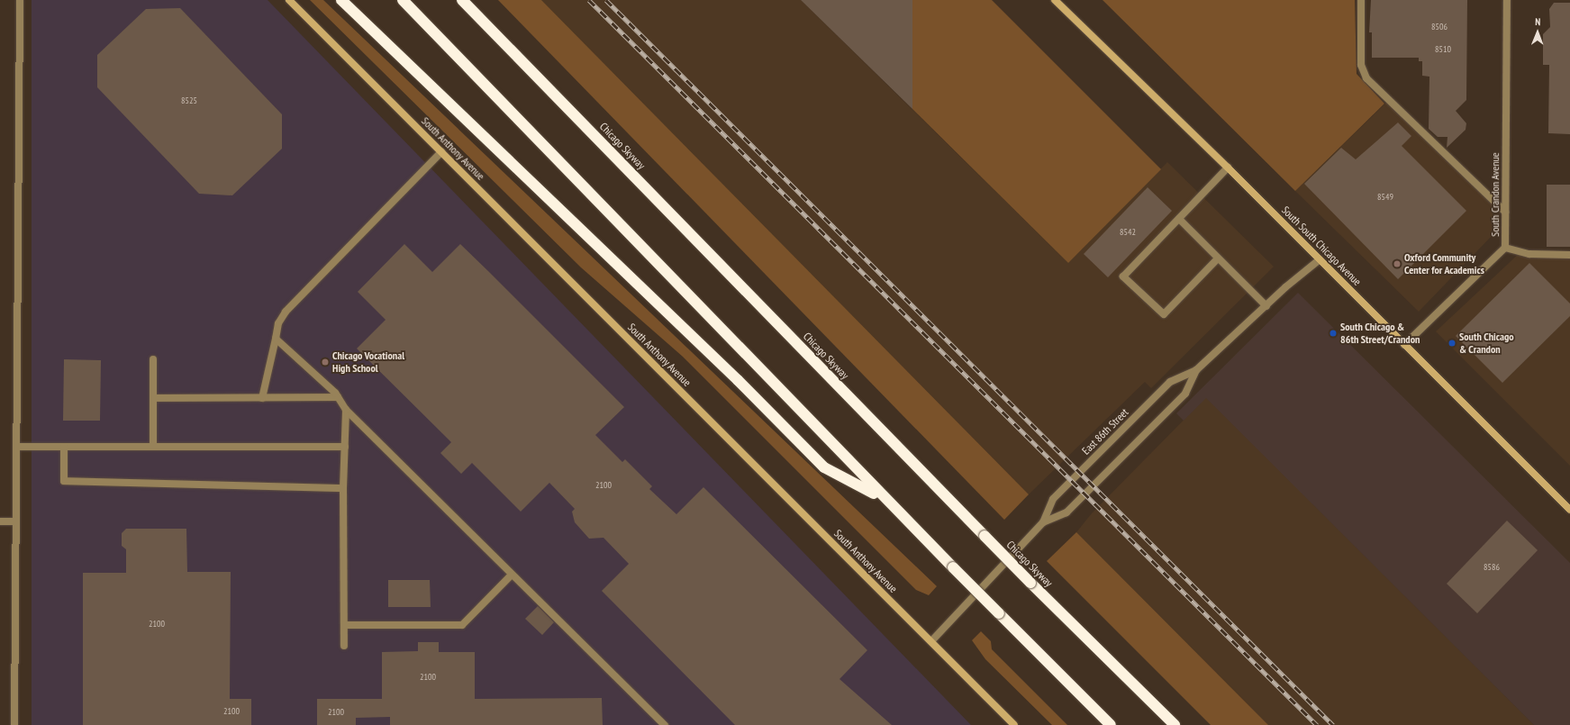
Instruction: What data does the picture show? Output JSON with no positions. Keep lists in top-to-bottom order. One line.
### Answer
{"streets":{"highway":["Chicago Skyway"],"street":["South Anthony Avenue","South Crandon Avenue","South South Chicago Avenue","East 86th Street"]},"crossings":[["South Anthony Avenue","East 86th Street"],["South Crandon Avenue","South South Chicago Avenue"],["South South Chicago Avenue","East 86th Street"]],"places":["Oxford Community Center for Academics","South Chicago & 86th Street/Crandon","South Chicago & Crandon","Chicago Vocational High School"],"house_numbers":["8506","8510","8525","8549","8542","2100","8586","2100","2100","2100","2100"],"north":"top"}
